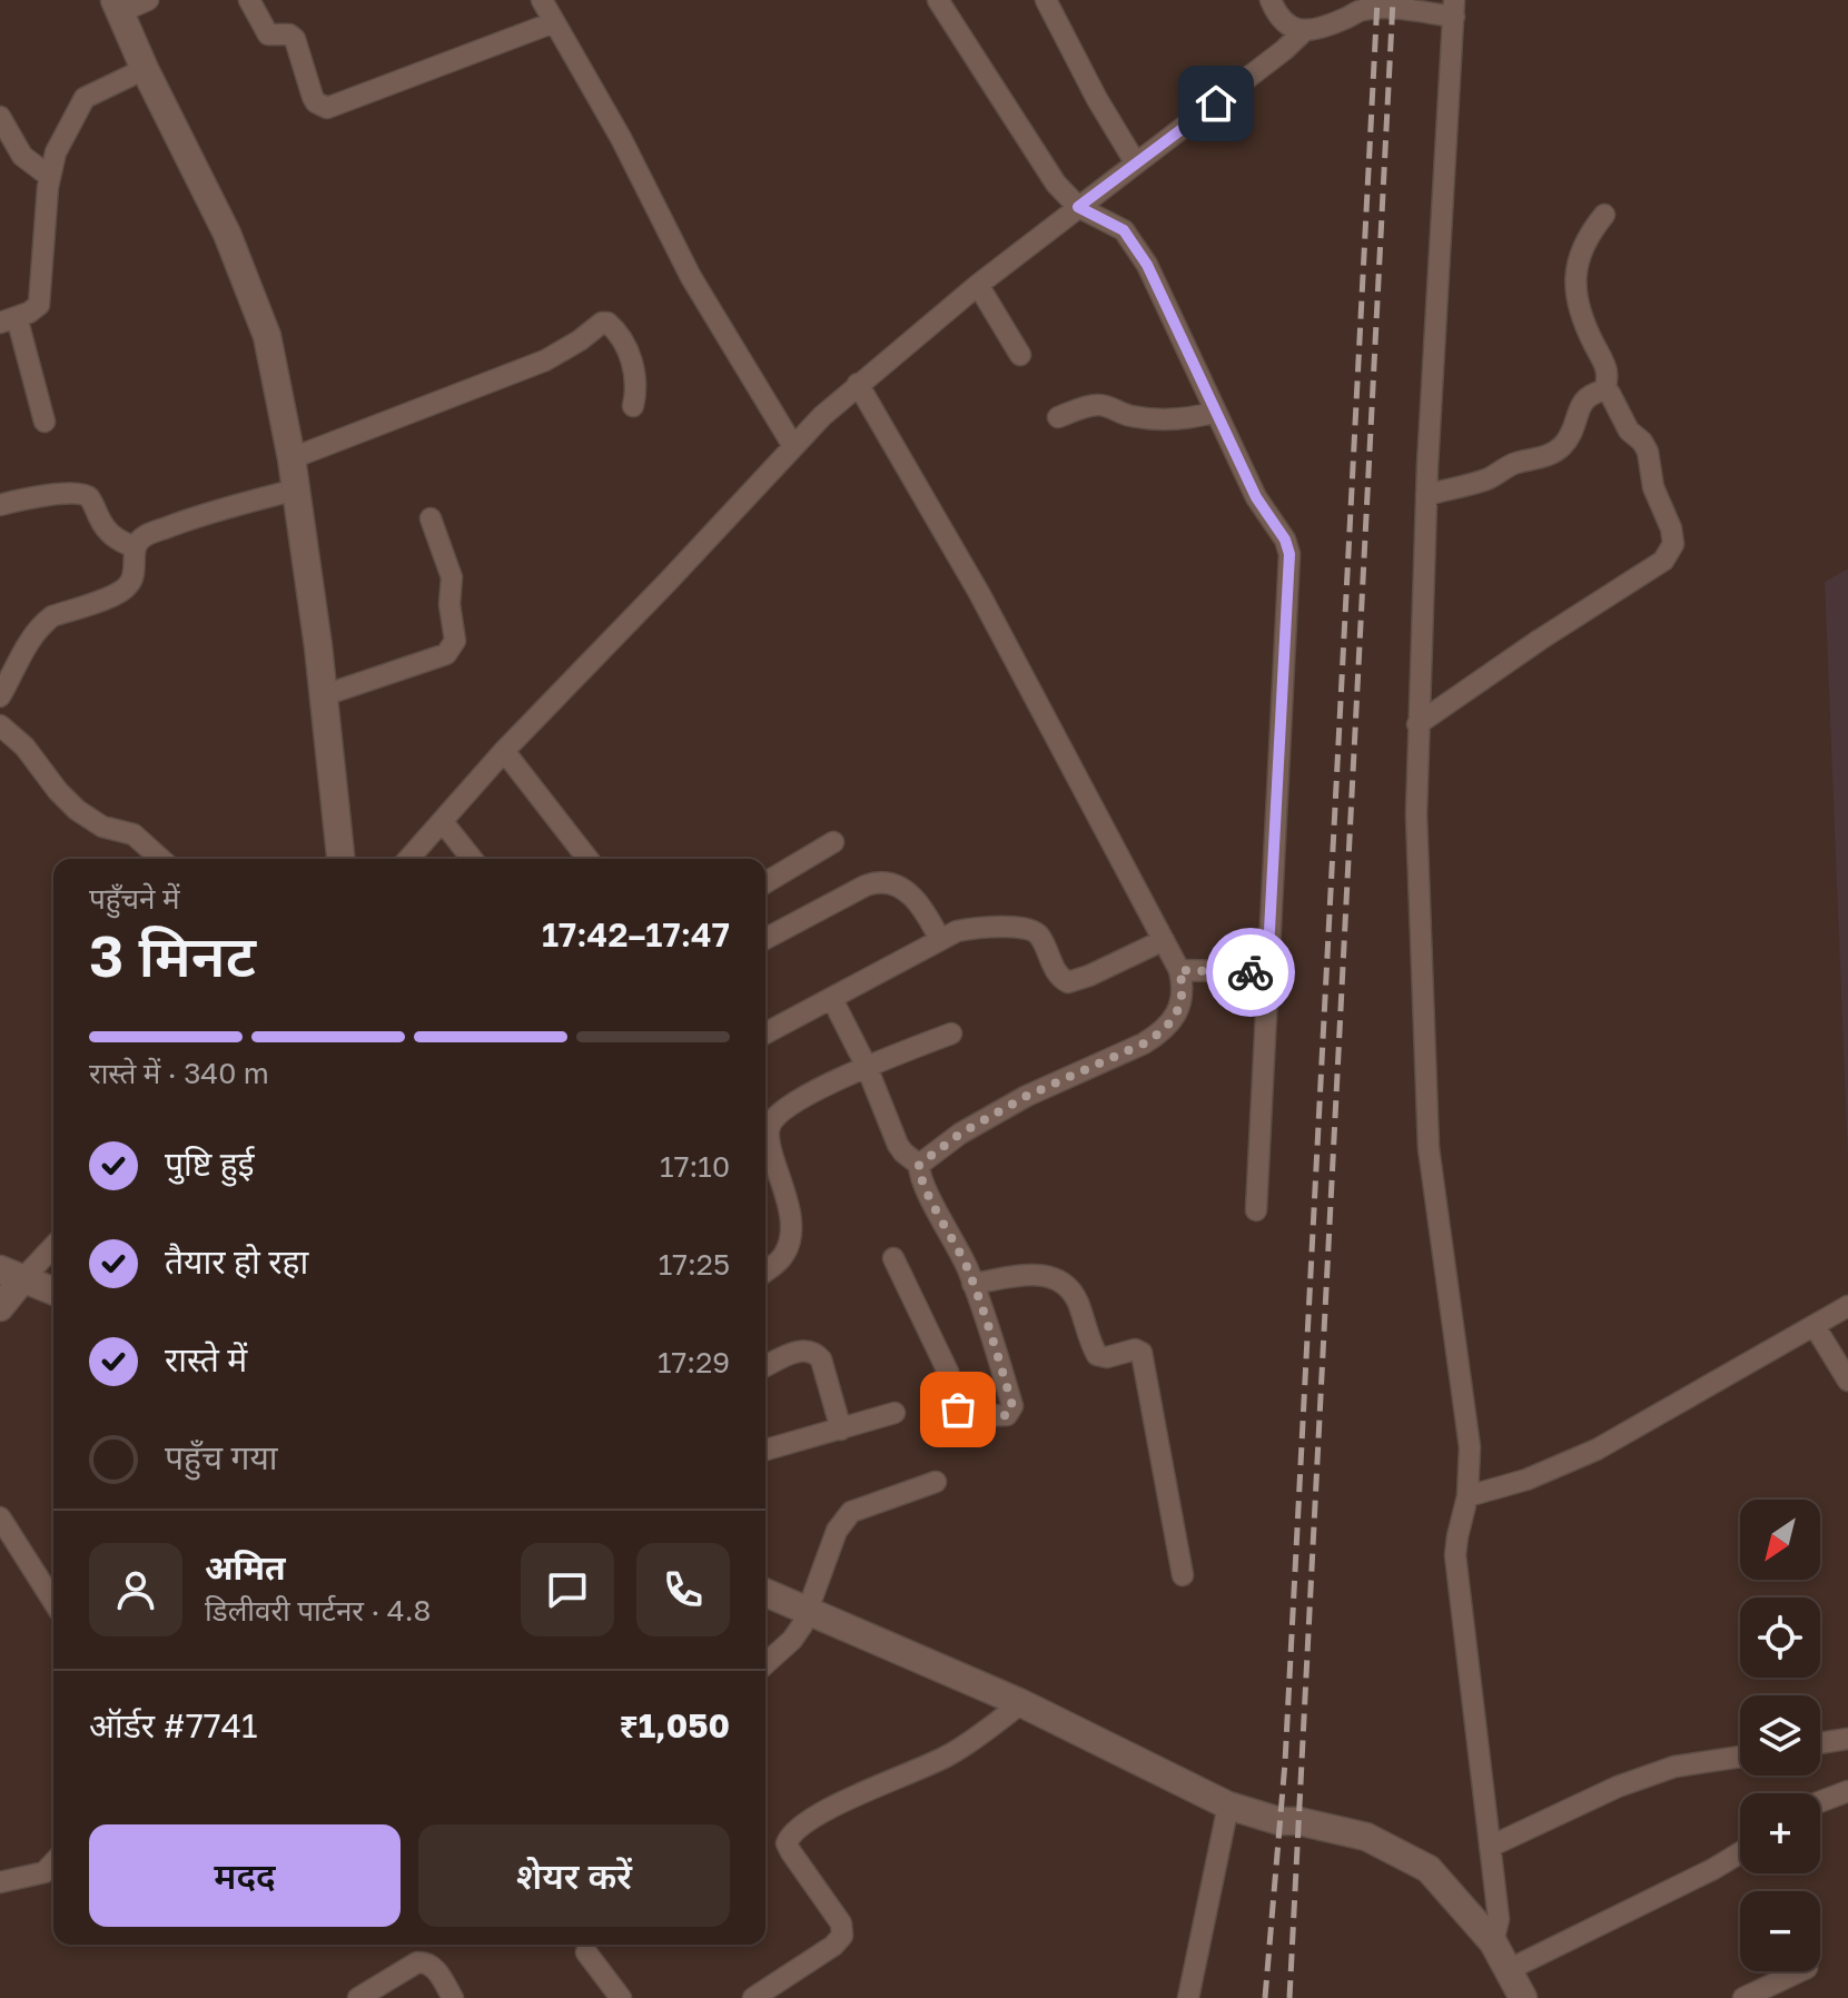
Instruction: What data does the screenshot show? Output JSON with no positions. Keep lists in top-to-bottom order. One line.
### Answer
{"north":"bottom left","page":{"heading":["3 मिनट","पहुँचने में","17:42–17:47"],"panel":["अमित","डिलीवरी पार्टनर · 4.8","ऑर्डर #7741","₹1,050"],"bar":"रास्ते में · 340 m","list":[["पुष्टि हुई","17:10"],["तैयार हो रहा","17:25"],["रास्ते में","17:29"],"पहुँच गया"],"map_buttons":["+","−"],"buttons":["मदद","शेयर करें"]}}
